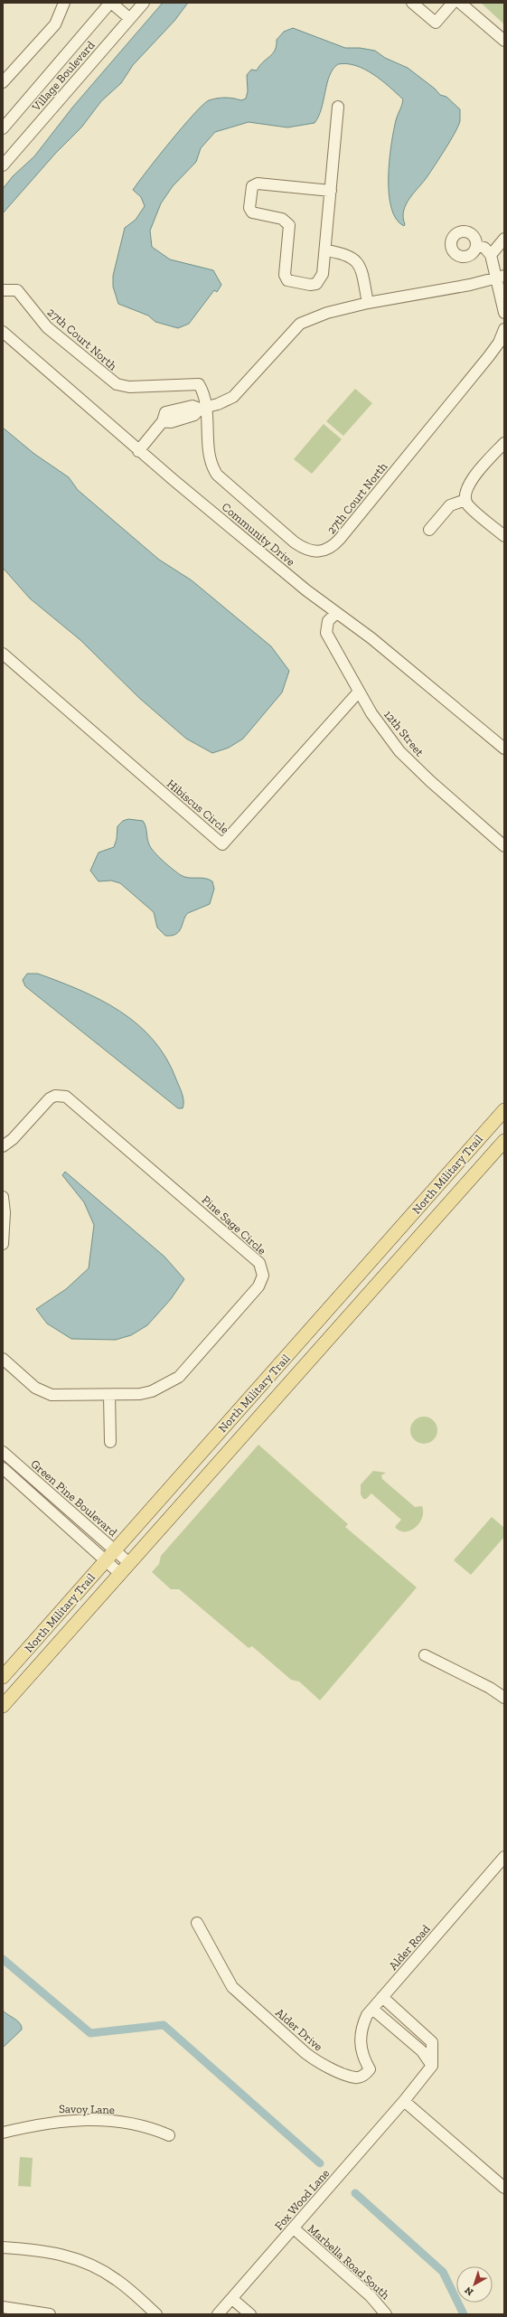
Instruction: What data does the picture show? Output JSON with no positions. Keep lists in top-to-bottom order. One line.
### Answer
{"streets":{"main road":["North Military Trail"],"street":["Village Boulevard","27th Court North","Community Drive","12th Street","Hibiscus Circle","Pine Sage Circle","Green Pine Boulevard","Alder Road","Alder Drive","Savoy Lane","Fox Wood Lane","Marbella Road South"]},"crossings":[["Community Drive","12th Street"],["12th Street","Hibiscus Circle"],["North Military Trail","Green Pine Boulevard"],["Alder Road","Alder Drive"],["Fox Wood Lane","Marbella Road South"]],"north":"bottom left"}
